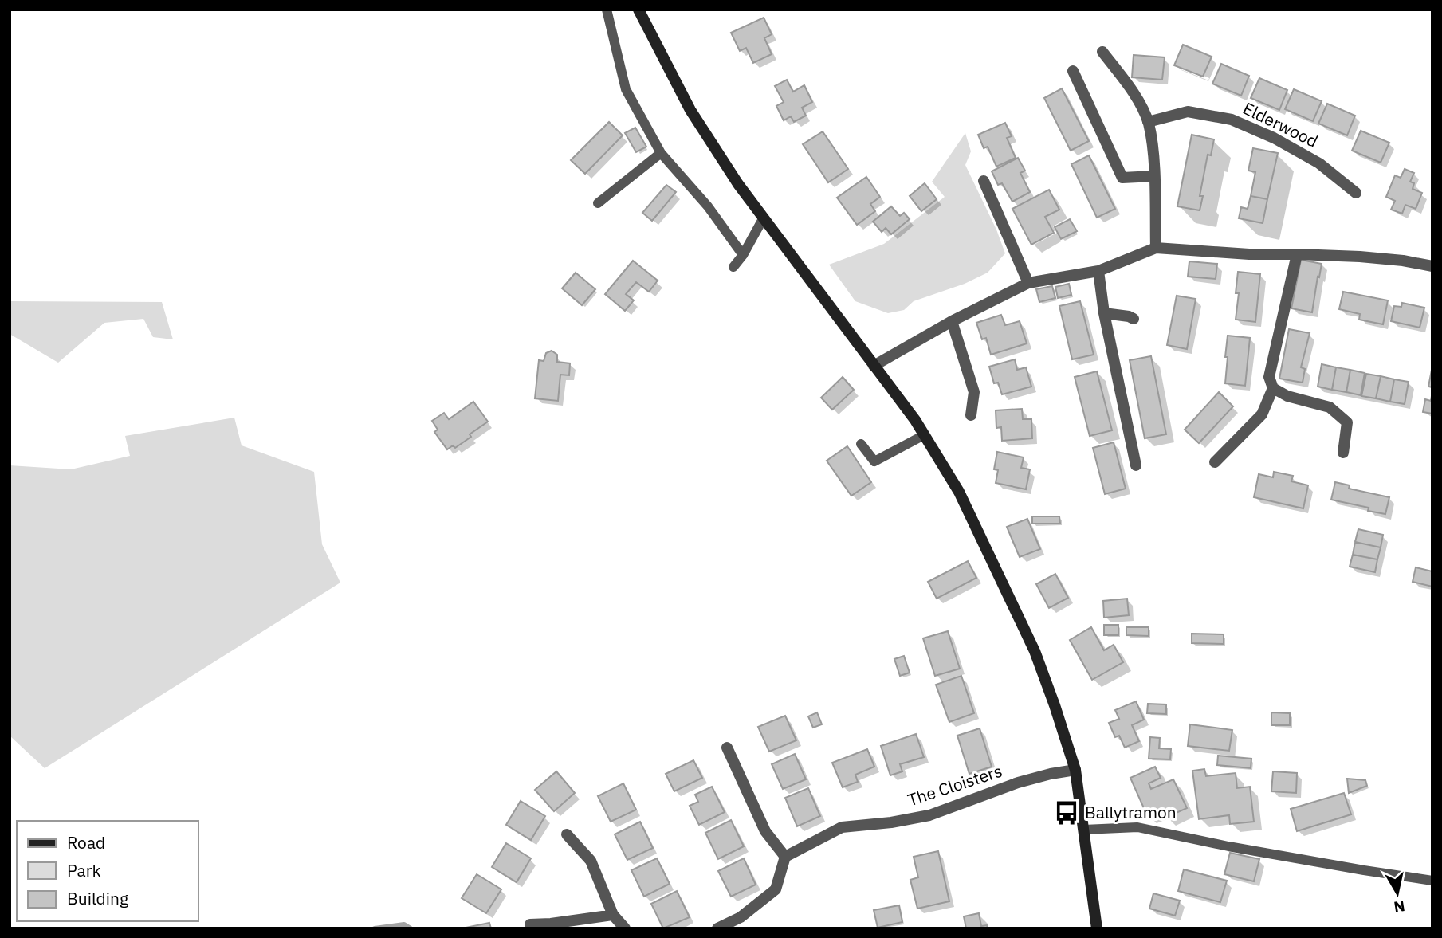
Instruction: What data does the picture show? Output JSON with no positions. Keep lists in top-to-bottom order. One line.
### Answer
{"streets":{"street":["Elderwood","The Cloisters"]},"places":{"bus stop":["Ballytramon"]},"legend":["Road","Park","Building"],"north":"bottom"}
